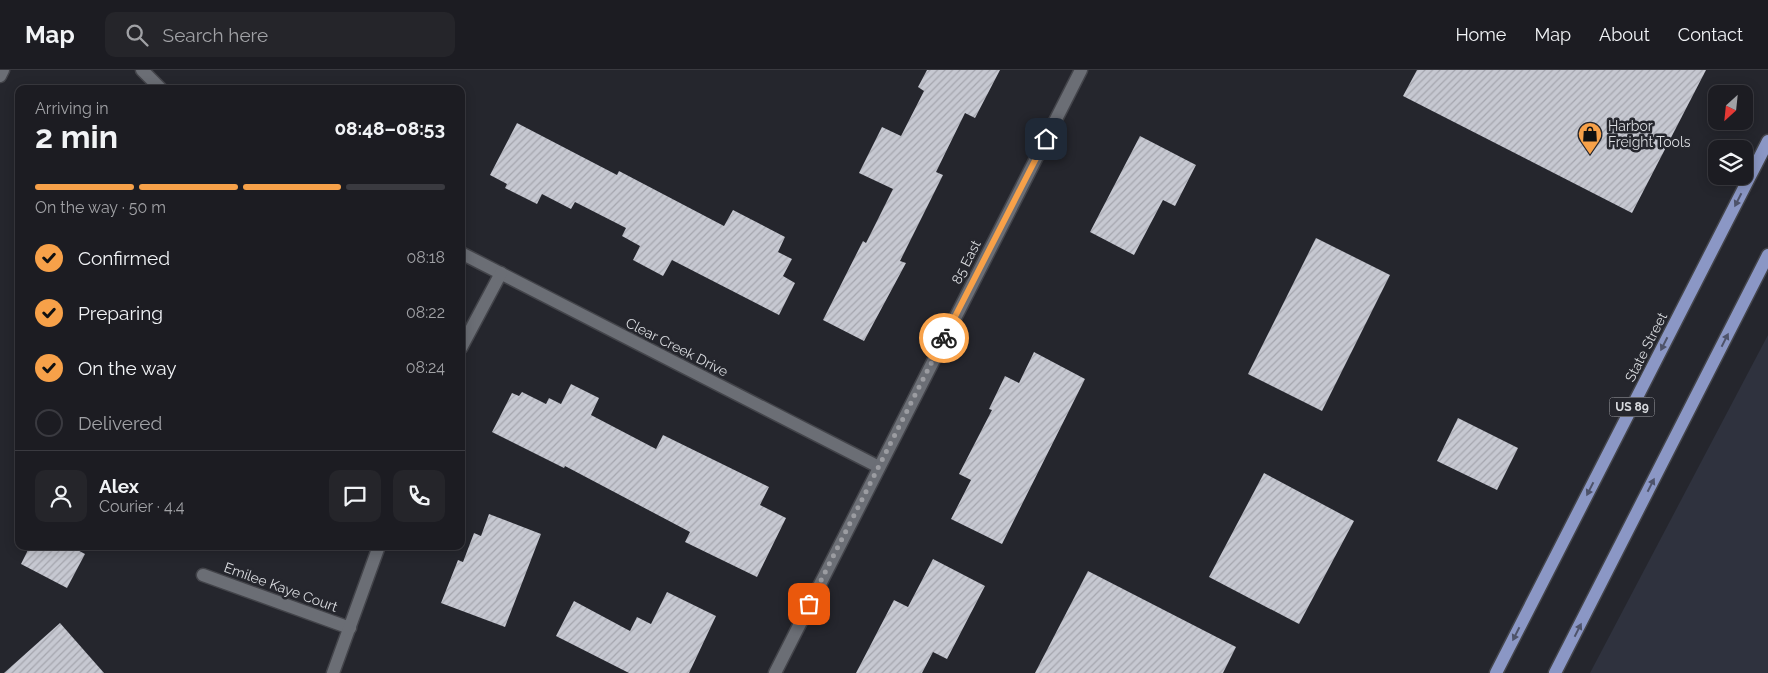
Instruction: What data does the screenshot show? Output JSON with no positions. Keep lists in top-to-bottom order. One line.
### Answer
{"streets":{"main road":["State Street","US 89"],"street":["85 East","Clear Creek Drive","Emilee Kaye Court"]},"crossings":[["85 East","Clear Creek Drive"]],"places":{"shop":["Harbor Freight Tools"]},"north":"bottom left","page":{"header":"Map","search":"Search here","nav":["Home","Map","About","Contact"],"heading":["2 min","Arriving in","08:48–08:53"],"panel":["Alex","Courier · 4.4"],"bar":"On the way · 50 m","list":[["Confirmed","08:18"],["Preparing","08:22"],["On the way","08:24"],"Delivered"]}}
